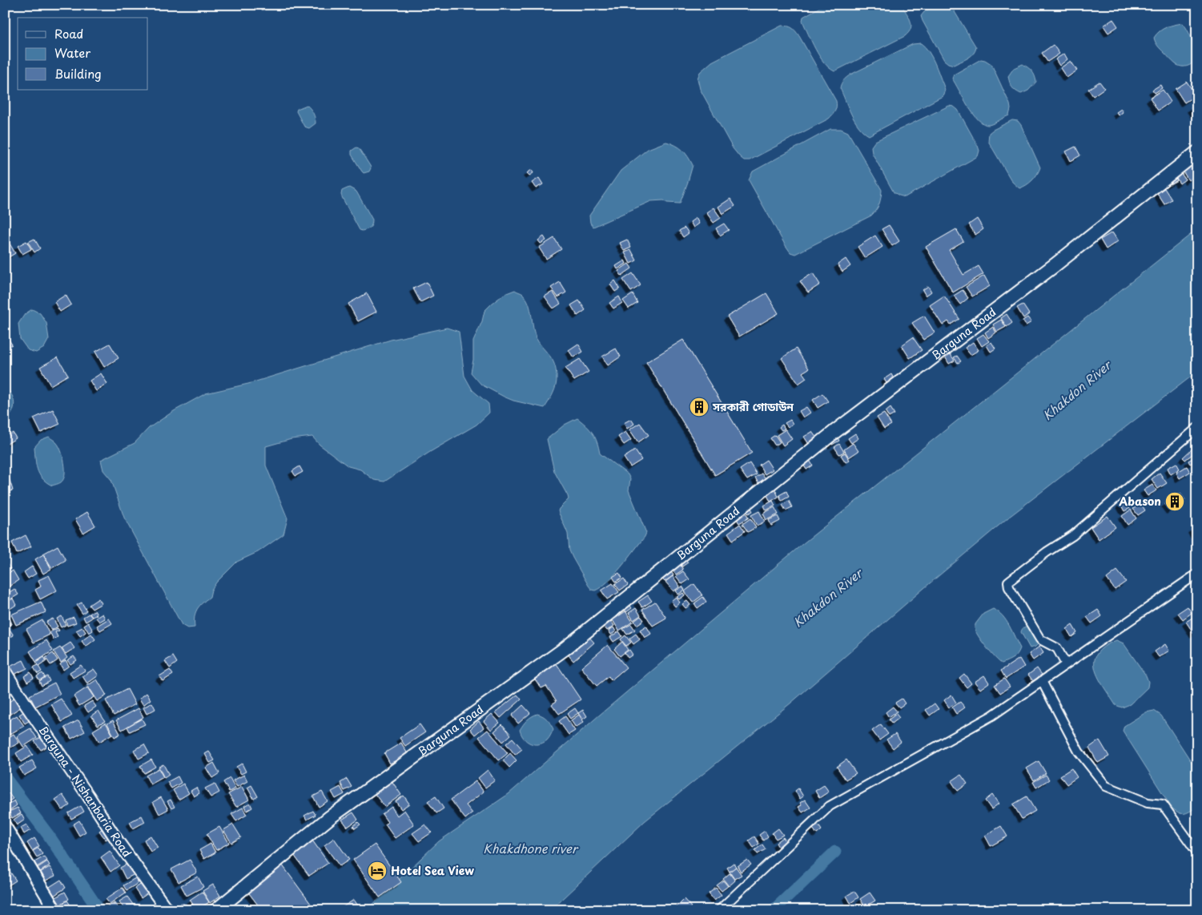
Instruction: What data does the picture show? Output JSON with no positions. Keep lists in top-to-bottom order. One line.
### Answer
{"streets":{"main road":["Barguna Road"],"street":["Barguna - Nishanbaria Road"]},"water":["Khakdon River","Khakdhone river"],"places":{"building":["সরকারী গোডাউন","Abason"],"hotel":["Hotel Sea View"]},"legend":["Road","Water","Building"]}
